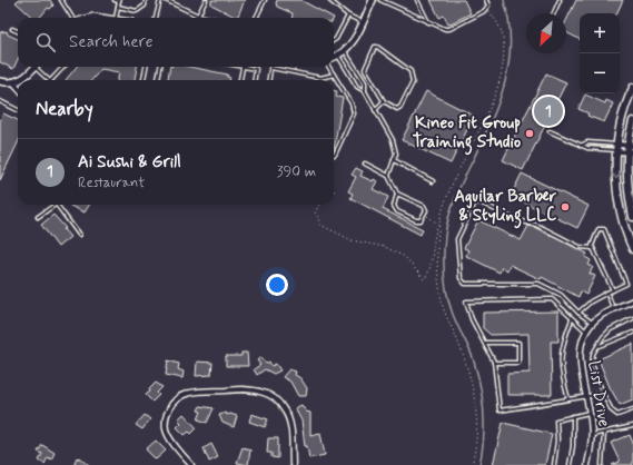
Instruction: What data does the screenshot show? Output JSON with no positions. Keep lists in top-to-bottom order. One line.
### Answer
{"streets":{"street":["List Drive"]},"places":["Kineo Fit Group Training Studio","Aguilar Barber & Styling LLC"],"north":"bottom left","page":{"map_buttons":["+","−"],"search":"Search here","heading":"Nearby","pins":"1","list":[{"mark":"1","name":"Ai Sushi & Grill","note":"Restaurant","value":"390 m"}]}}
